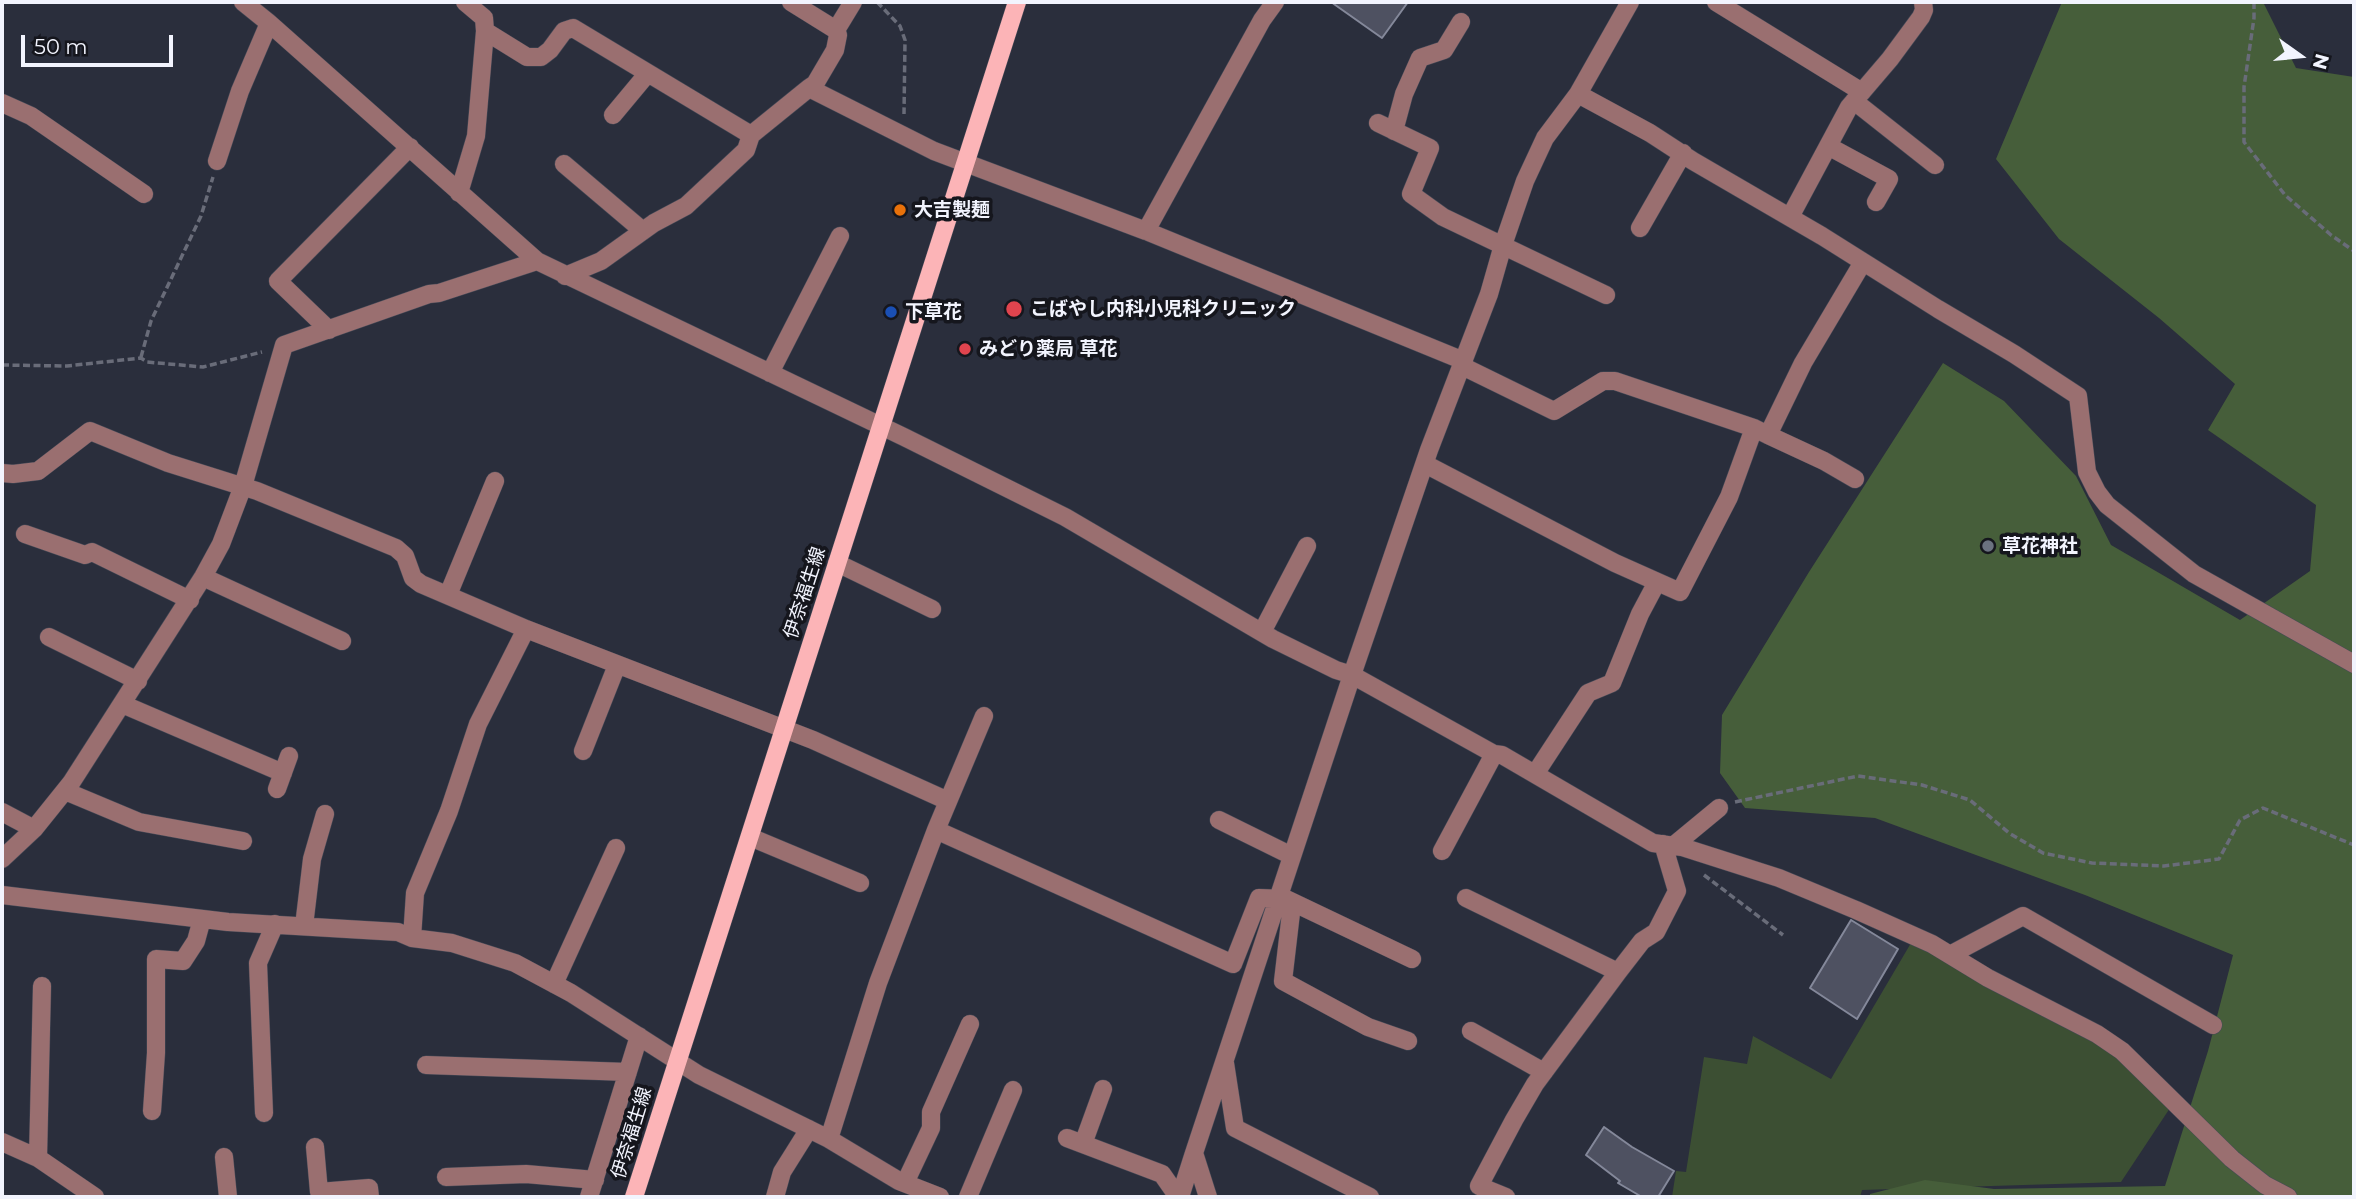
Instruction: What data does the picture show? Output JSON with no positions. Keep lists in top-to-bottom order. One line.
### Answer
{"streets":{"main road":["伊奈福生線"]},"places":["大吉製麺","こばやし内科小児科クリニック","下草花","みどり薬局 草花","草花神社"],"scale_bar":"50 m","north":"right"}
